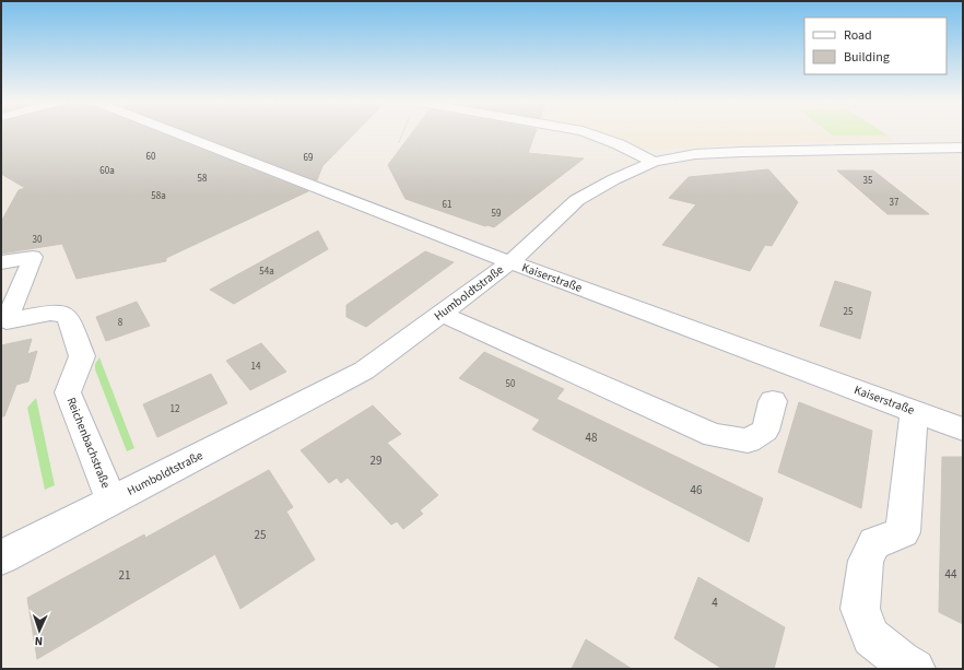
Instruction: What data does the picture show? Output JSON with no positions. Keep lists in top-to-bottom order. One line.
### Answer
{"streets":{"street":["Kaiserstraße","Humboldtstraße","Reichenbachstraße"]},"crossings":[["Kaiserstraße","Humboldtstraße"],["Humboldtstraße","Reichenbachstraße"]],"house_numbers":["60","69","60a","58","35","58a","37","61","59","30","54a","25","8","14","50","12","48","29","46","25","44","21","4"],"legend":["Road","Building"],"north":"bottom"}
